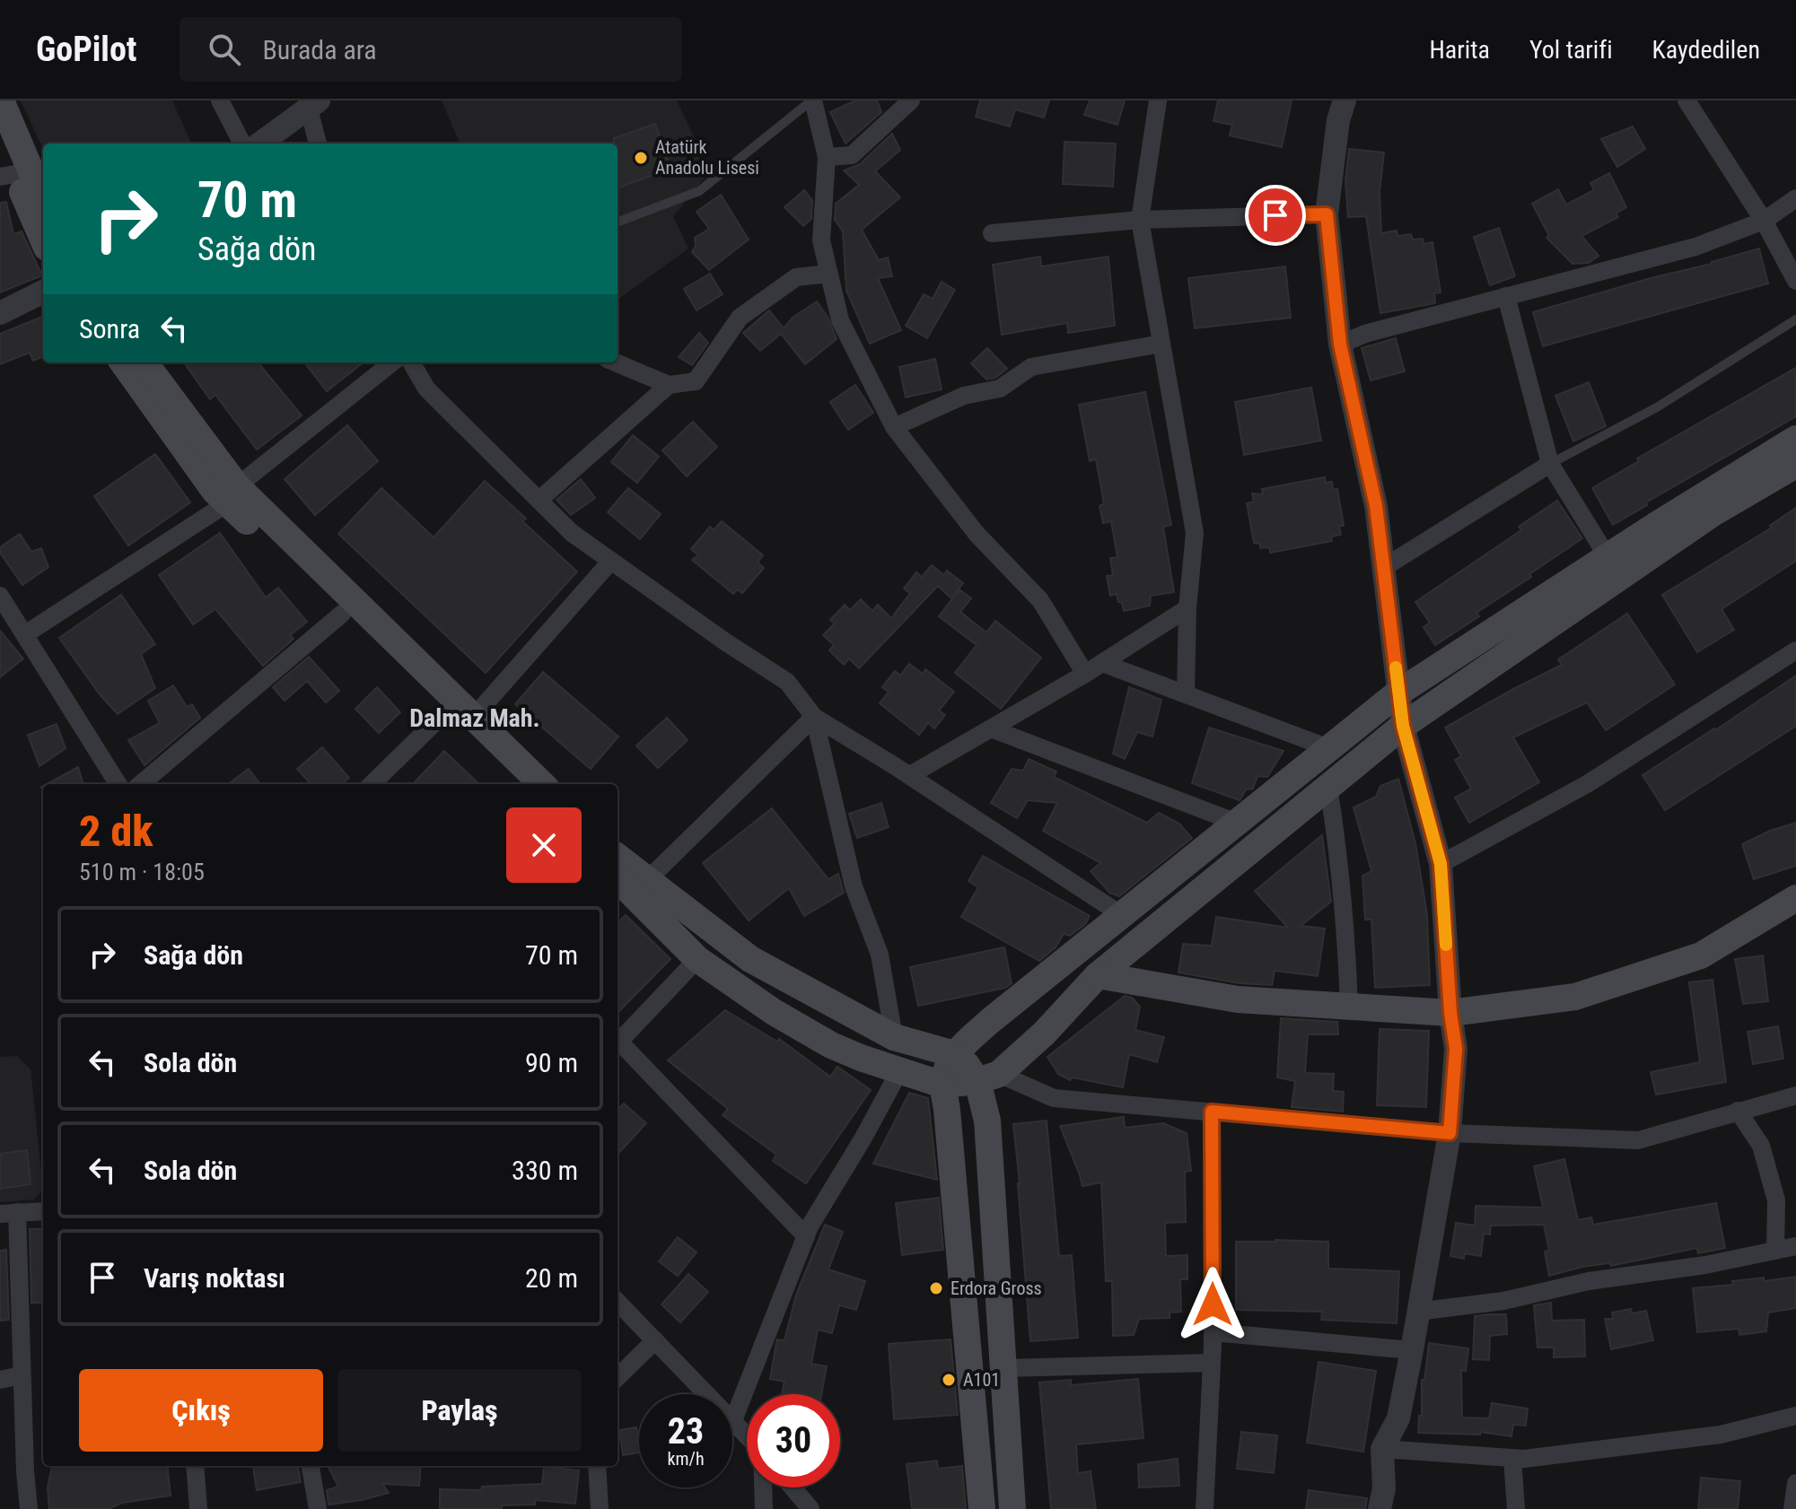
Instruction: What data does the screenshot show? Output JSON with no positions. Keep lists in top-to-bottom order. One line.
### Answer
{"districts":["Dalmaz Mah."],"places":["Atatürk Anadolu Lisesi","Erdora Gross","A101"],"page":{"header":"GoPilot","search":"Burada ara","nav":["Harita","Yol tarifi","Kaydedilen"],"turn":["70 m","Sağa dön"],"then":"Sonra","heading":["2 dk","510 m · 18:05"],"list":[{"name":"Sağa dön","value":"70 m"},{"name":"Sola dön","value":"90 m"},{"name":"Sola dön","value":"330 m"},{"name":"Varış noktası","value":"20 m"}],"buttons":["Çıkış","Paylaş"],"speed":"23 km/h","limit":"30"}}
